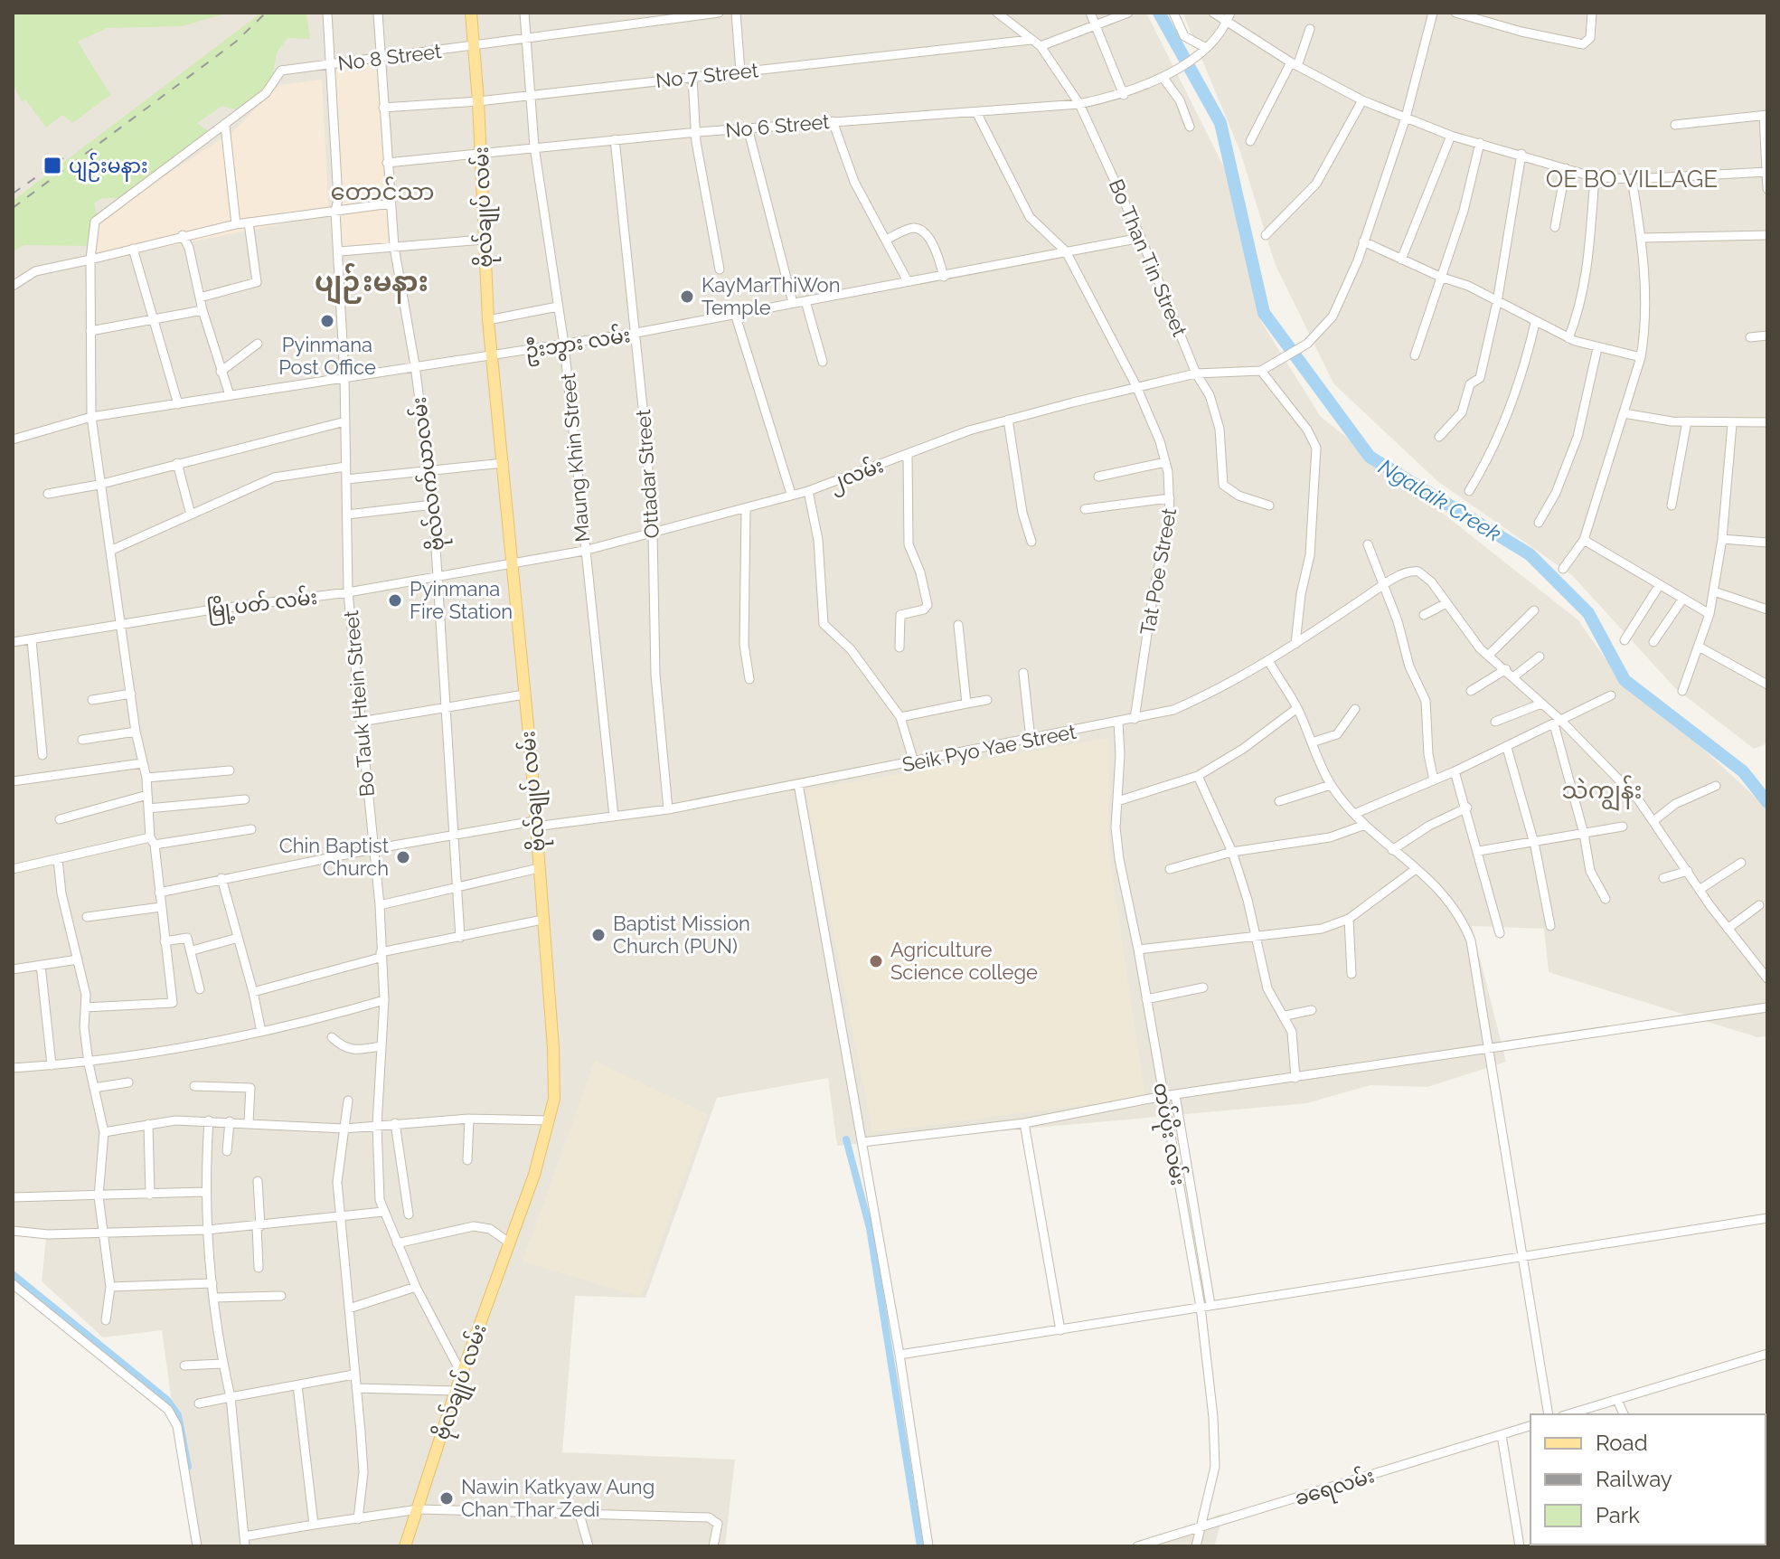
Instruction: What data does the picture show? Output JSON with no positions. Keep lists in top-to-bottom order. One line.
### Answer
{"streets":{"main road":["ဗိုလ်ချုပ် လမ်း"],"street":["No 8 Street","No 7 Street","No 6 Street","Bo Than Tin Street","ဦးဘွား လမ်း","Maung Khin Street","ဗိုလ်လက်ယာလမ်း","Ottadar Street","၂လမ်း","Tat Poe Street","မြို့ပတ် လမ်း","Bo Tauk Htein Street","Seik Pyo Yae Street","တပ်ပိုး လမ်း","ခရေလမ်း"]},"crossings":[["No 8 Street","ဗိုလ်ချုပ် လမ်း"],["No 8 Street","ဦးဘွား လမ်း"],["No 8 Street","Maung Khin Street"],["No 8 Street","ဗိုလ်လက်ယာလမ်း"],["No 8 Street","မြို့ပတ် လမ်း"],["No 8 Street","Bo Tauk Htein Street"],["No 8 Street","Seik Pyo Yae Street"],["No 7 Street","ဗိုလ်ချုပ် လမ်း"],["No 7 Street","Bo Than Tin Street"],["No 7 Street","Maung Khin Street"],["No 7 Street","ဗိုလ်လက်ယာလမ်း"],["No 6 Street","ဗိုလ်ချုပ် လမ်း"],["No 6 Street","Bo Than Tin Street"],["No 6 Street","Maung Khin Street"],["No 6 Street","ဗိုလ်လက်ယာလမ်း"],["No 6 Street","Ottadar Street"],["No 6 Street","Tat Poe Street"],["ဗိုလ်ချုပ် လမ်း","ဦးဘွား လမ်း"],["ဗိုလ်ချုပ် လမ်း","၂လမ်း"],["ဗိုလ်ချုပ် လမ်း","မြို့ပတ် လမ်း"],["ဗိုလ်ချုပ် လမ်း","Bo Tauk Htein Street"],["ဗိုလ်ချုပ် လမ်း","Seik Pyo Yae Street"],["Bo Than Tin Street","ဦးဘွား လမ်း"],["Bo Than Tin Street","၂လမ်း"],["ဦးဘွား လမ်း","Maung Khin Street"],["ဦးဘွား လမ်း","ဗိုလ်လက်ယာလမ်း"],["ဦးဘွား လမ်း","Ottadar Street"],["ဦးဘွား လမ်း","Tat Poe Street"],["ဦးဘွား လမ်း","Bo Tauk Htein Street"],["Maung Khin Street","၂လမ်း"],["Maung Khin Street","Seik Pyo Yae Street"],["ဗိုလ်လက်ယာလမ်း","မြို့ပတ် လမ်း"],["ဗိုလ်လက်ယာလမ်း","Seik Pyo Yae Street"],["Ottadar Street","၂လမ်း"],["Ottadar Street","Seik Pyo Yae Street"],["၂လမ်း","Tat Poe Street"],["၂လမ်း","မြို့ပတ် လမ်း"],["Tat Poe Street","Seik Pyo Yae Street"],["မြို့ပတ် လမ်း","Bo Tauk Htein Street"],["Bo Tauk Htein Street","Seik Pyo Yae Street"],["Seik Pyo Yae Street","တပ်ပိုး လမ်း"],["တပ်ပိုး လမ်း","ခရေလမ်း"]],"districts":["OE BO VILLAGE","တောင်သာ","ပျဉ်းမနား","သဲကျွန်း"],"water":["Ngalaik Creek"],"places":{"transit":["ပျဉ်းမနား"],"other":["KayMarThiWon Temple","Pyinmana Post Office","Pyinmana Fire Station","Chin Baptist Church","Baptist Mission Church (PUN)","Agriculture Science college","Nawin Katkyaw Aung Chan Thar Zedi"]},"legend":["Road","Railway","Park"]}
